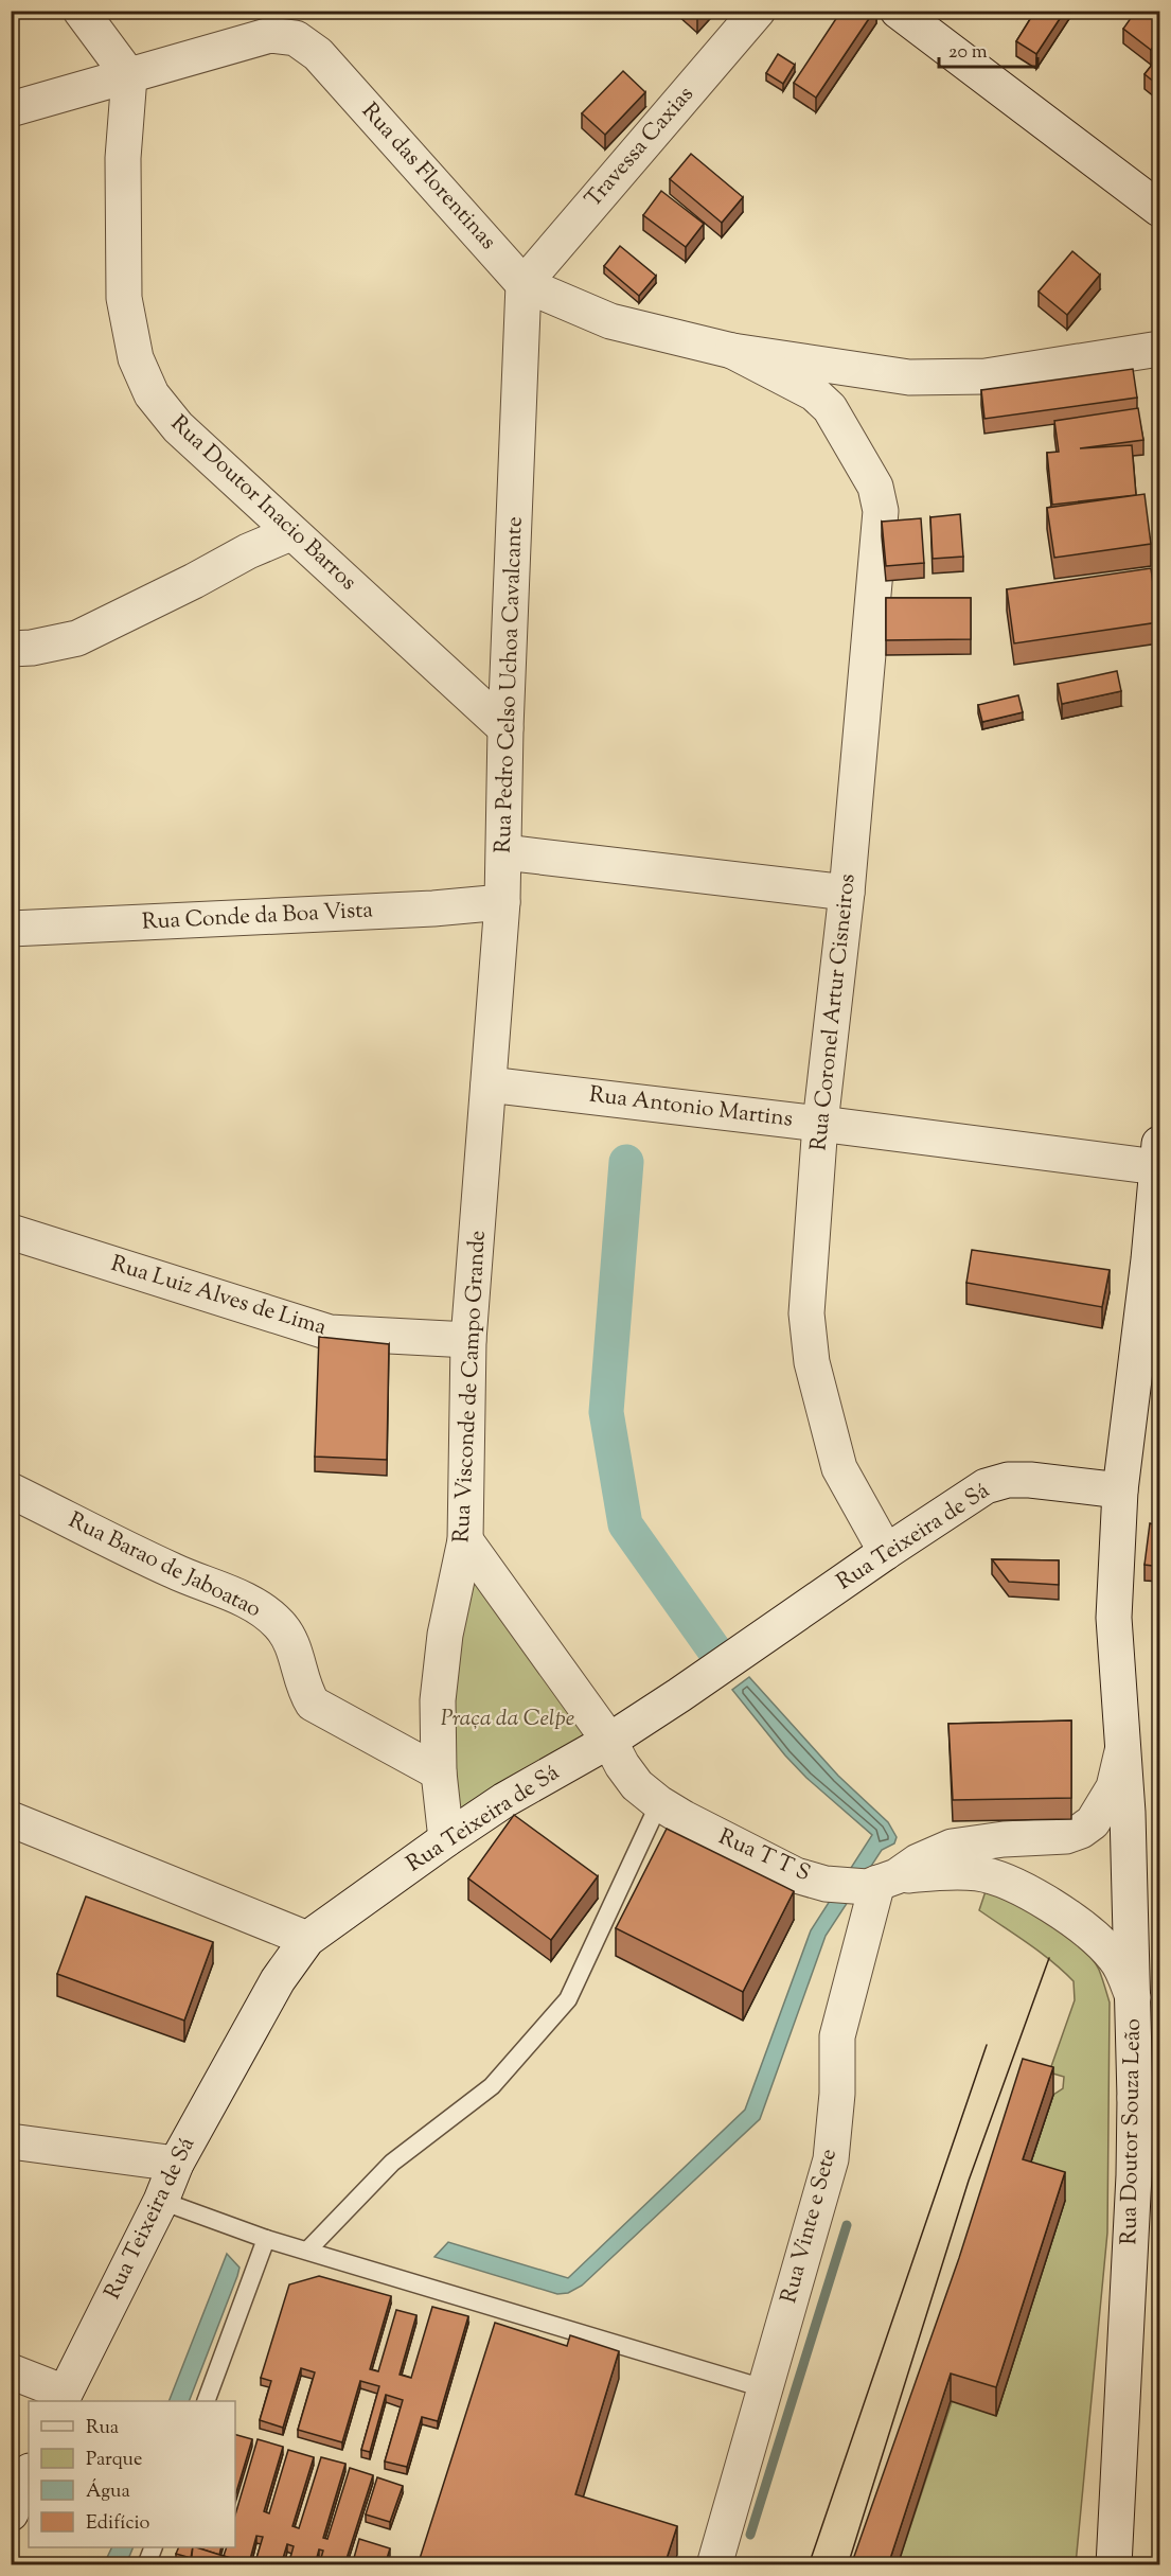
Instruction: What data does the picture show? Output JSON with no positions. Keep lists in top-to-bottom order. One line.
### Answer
{"streets":{"street":["Travessa Caxias","Rua das Florentinas","Rua Doutor Inacio Barros","Rua Pedro Celso Uchoa Cavalcante","Rua Conde da Boa Vista","Rua Coronel Artur Cisneiros","Rua Antonio Martins","Rua Luiz Alves de Lima","Rua Visconde de Campo Grande","Rua Teixeira de Sá","Rua Barao de Jaboatao","Rua T T S","Rua Doutor Souza Leão","Rua Vinte e Sete"]},"crossings":[["Travessa Caxias","Rua das Florentinas"],["Travessa Caxias","Rua Pedro Celso Uchoa Cavalcante"],["Rua das Florentinas","Rua Doutor Inacio Barros"],["Rua das Florentinas","Rua Pedro Celso Uchoa Cavalcante"],["Rua das Florentinas","Rua Coronel Artur Cisneiros"],["Rua Doutor Inacio Barros","Rua Pedro Celso Uchoa Cavalcante"],["Rua Pedro Celso Uchoa Cavalcante","Rua Conde da Boa Vista"],["Rua Pedro Celso Uchoa Cavalcante","Rua Antonio Martins"],["Rua Pedro Celso Uchoa Cavalcante","Rua Visconde de Campo Grande"],["Rua Coronel Artur Cisneiros","Rua Antonio Martins"],["Rua Coronel Artur Cisneiros","Rua Teixeira de Sá"],["Rua Antonio Martins","Rua Visconde de Campo Grande"],["Rua Antonio Martins","Rua Doutor Souza Leão"],["Rua Luiz Alves de Lima","Rua Visconde de Campo Grande"],["Rua Visconde de Campo Grande","Rua Teixeira de Sá"],["Rua Visconde de Campo Grande","Rua Barao de Jaboatao"],["Rua Visconde de Campo Grande","Rua T T S"],["Rua Teixeira de Sá","Rua T T S"],["Rua Teixeira de Sá","Rua Doutor Souza Leão"],["Rua T T S","Rua Doutor Souza Leão"],["Rua T T S","Rua Vinte e Sete"]],"parks":["Praça da Celpe"],"legend":["Rua","Parque","Água","Edifício"],"scale_bar":"20 m"}
